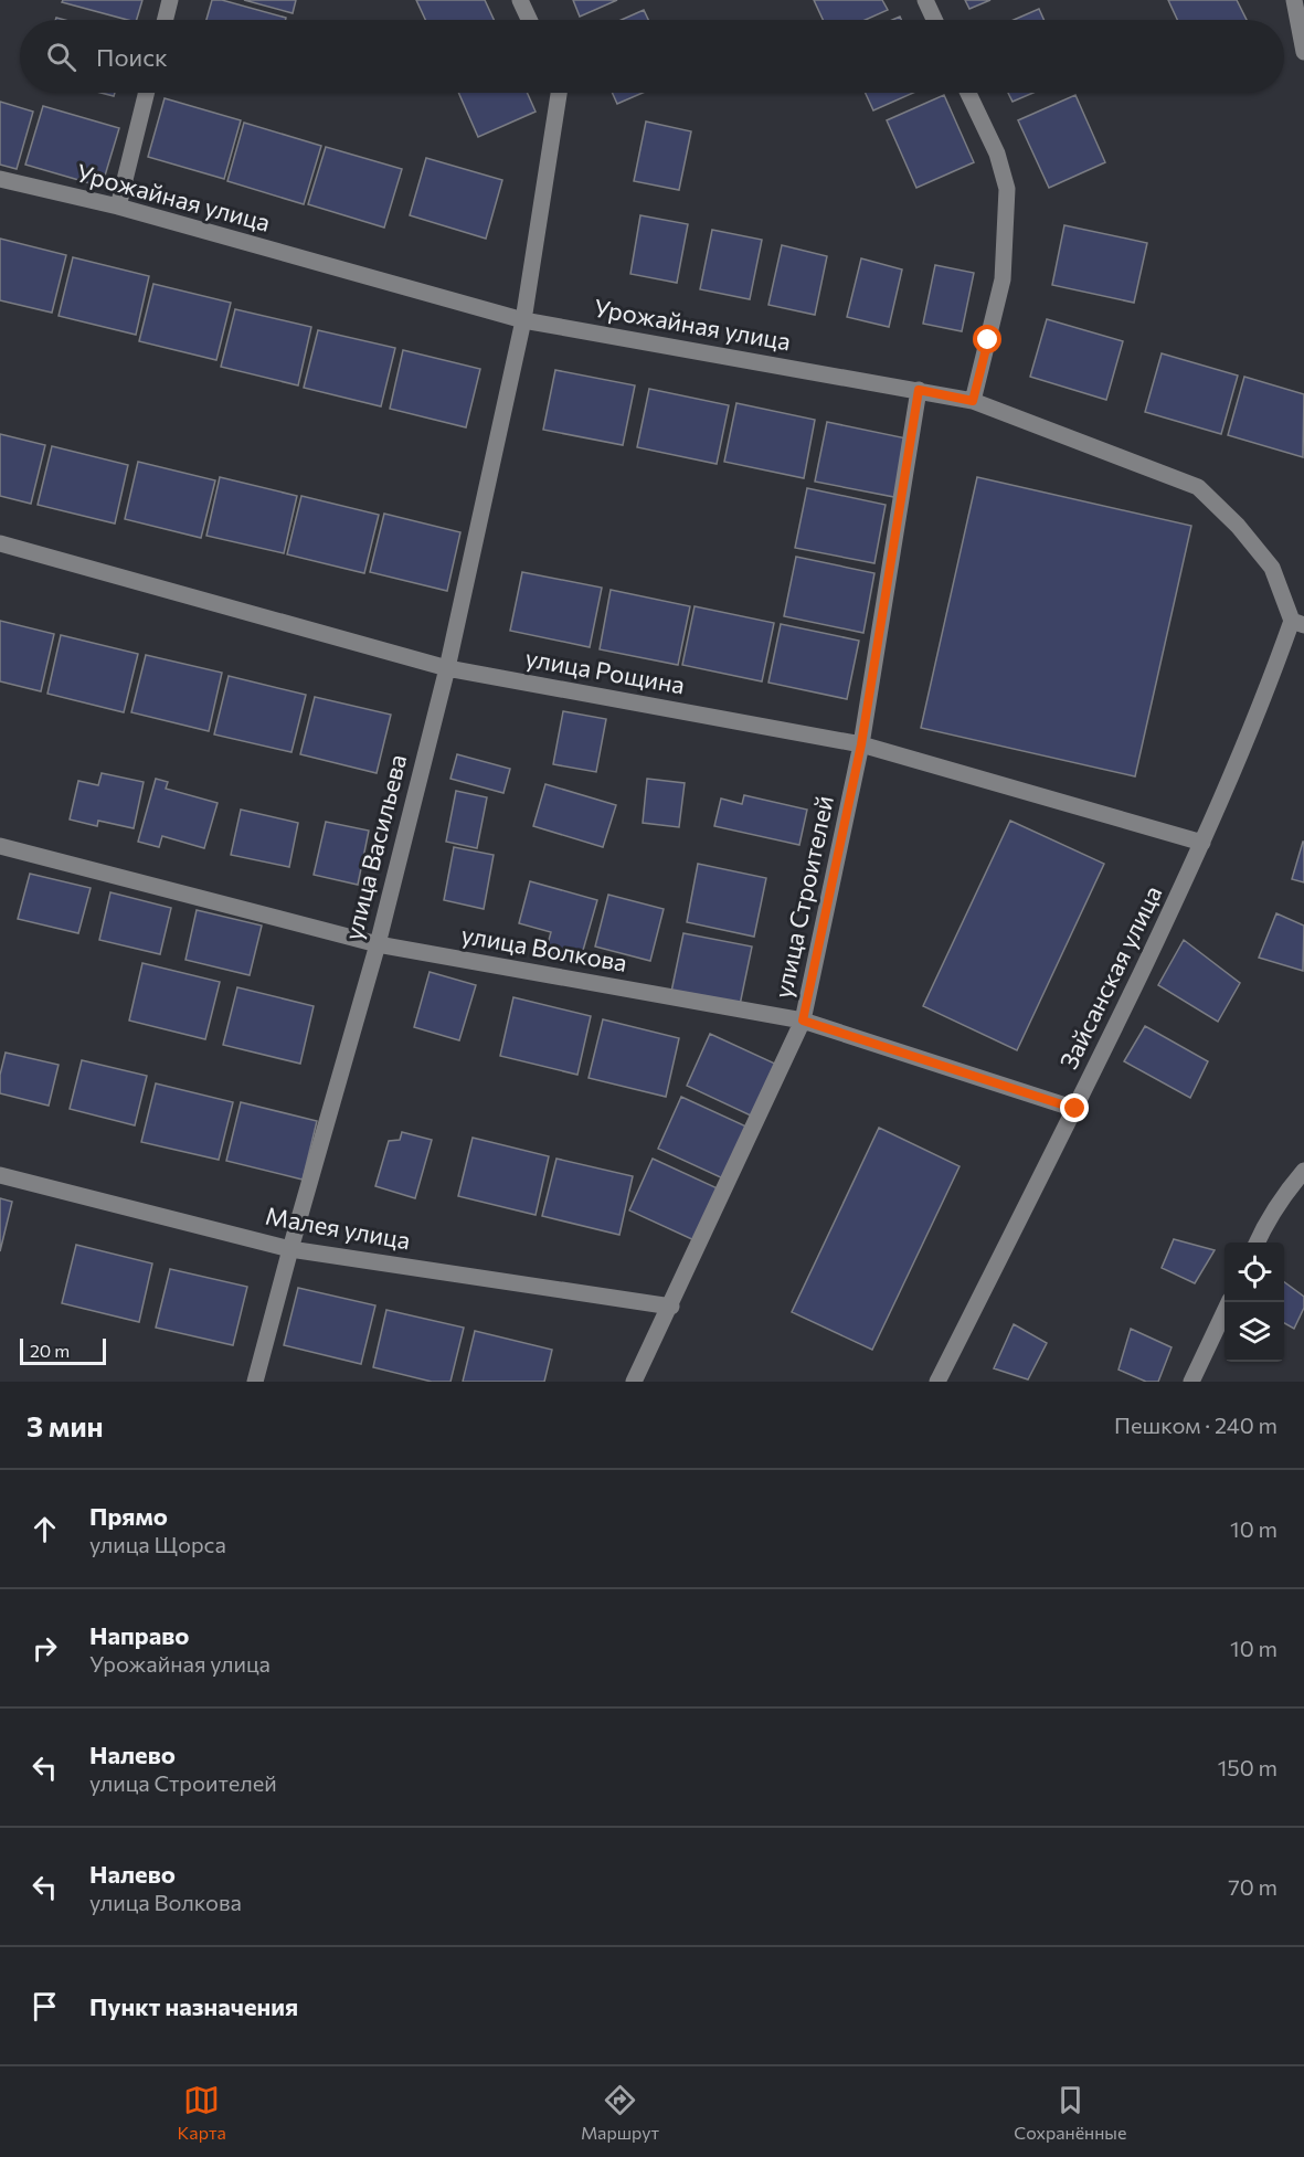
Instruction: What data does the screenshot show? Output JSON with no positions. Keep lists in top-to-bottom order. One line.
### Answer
{"streets":{"street":["Урожайная улица","улица Рощина","улица Васильева","улица Строителей","улица Волкова","Зайсанская улица","Малея улица"]},"crossings":[["Урожайная улица","улица Васильева"],["Урожайная улица","улица Строителей"],["Урожайная улица","Зайсанская улица"],["улица Рощина","улица Васильева"],["улица Рощина","улица Строителей"],["улица Рощина","Зайсанская улица"],["улица Васильева","улица Волкова"],["улица Васильева","Малея улица"],["улица Строителей","улица Волкова"],["улица Строителей","Малея улица"],["улица Волкова","Зайсанская улица"]],"scale_bar":"20 m","page":{"search":"Поиск","scale":"20 m","heading":["3 мин","Пешком · 240 m"],"list":[["Прямо","улица Щорса","10 m"],["Направо","Урожайная улица","10 m"],["Налево","улица Строителей","150 m"],["Налево","улица Волкова","70 m"],"Пункт назначения"],"nav":["Карта","Маршрут","Сохранённые"]}}
